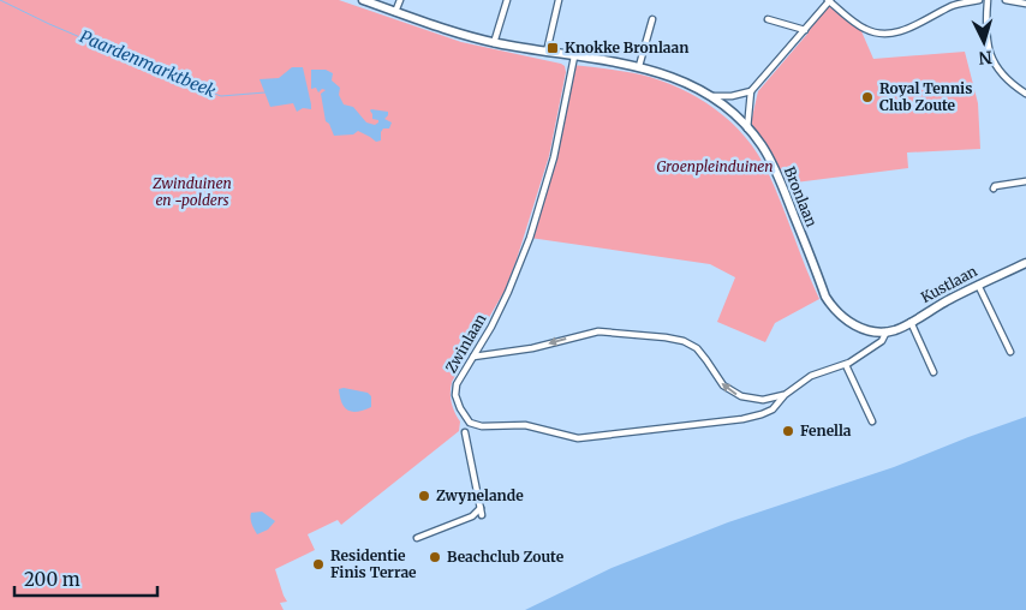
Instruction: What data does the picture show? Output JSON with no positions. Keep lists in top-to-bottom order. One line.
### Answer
{"streets":{"street":["Bronlaan","Kustlaan","Zwinlaan"]},"crossings":[["Bronlaan","Kustlaan"],["Bronlaan","Zwinlaan"],["Kustlaan","Zwinlaan"]],"water":["Paardenmarktbeek"],"parks":["Groenpleinduinen","Zwinduinen en -polders"],"places":{"transit":["Knokke Bronlaan"],"other":["Royal Tennis Club Zoute","Fenella","Zwynelande","Beachclub Zoute","Residentie Finis Terrae"]},"scale_bar":"200 m","north":"bottom"}
